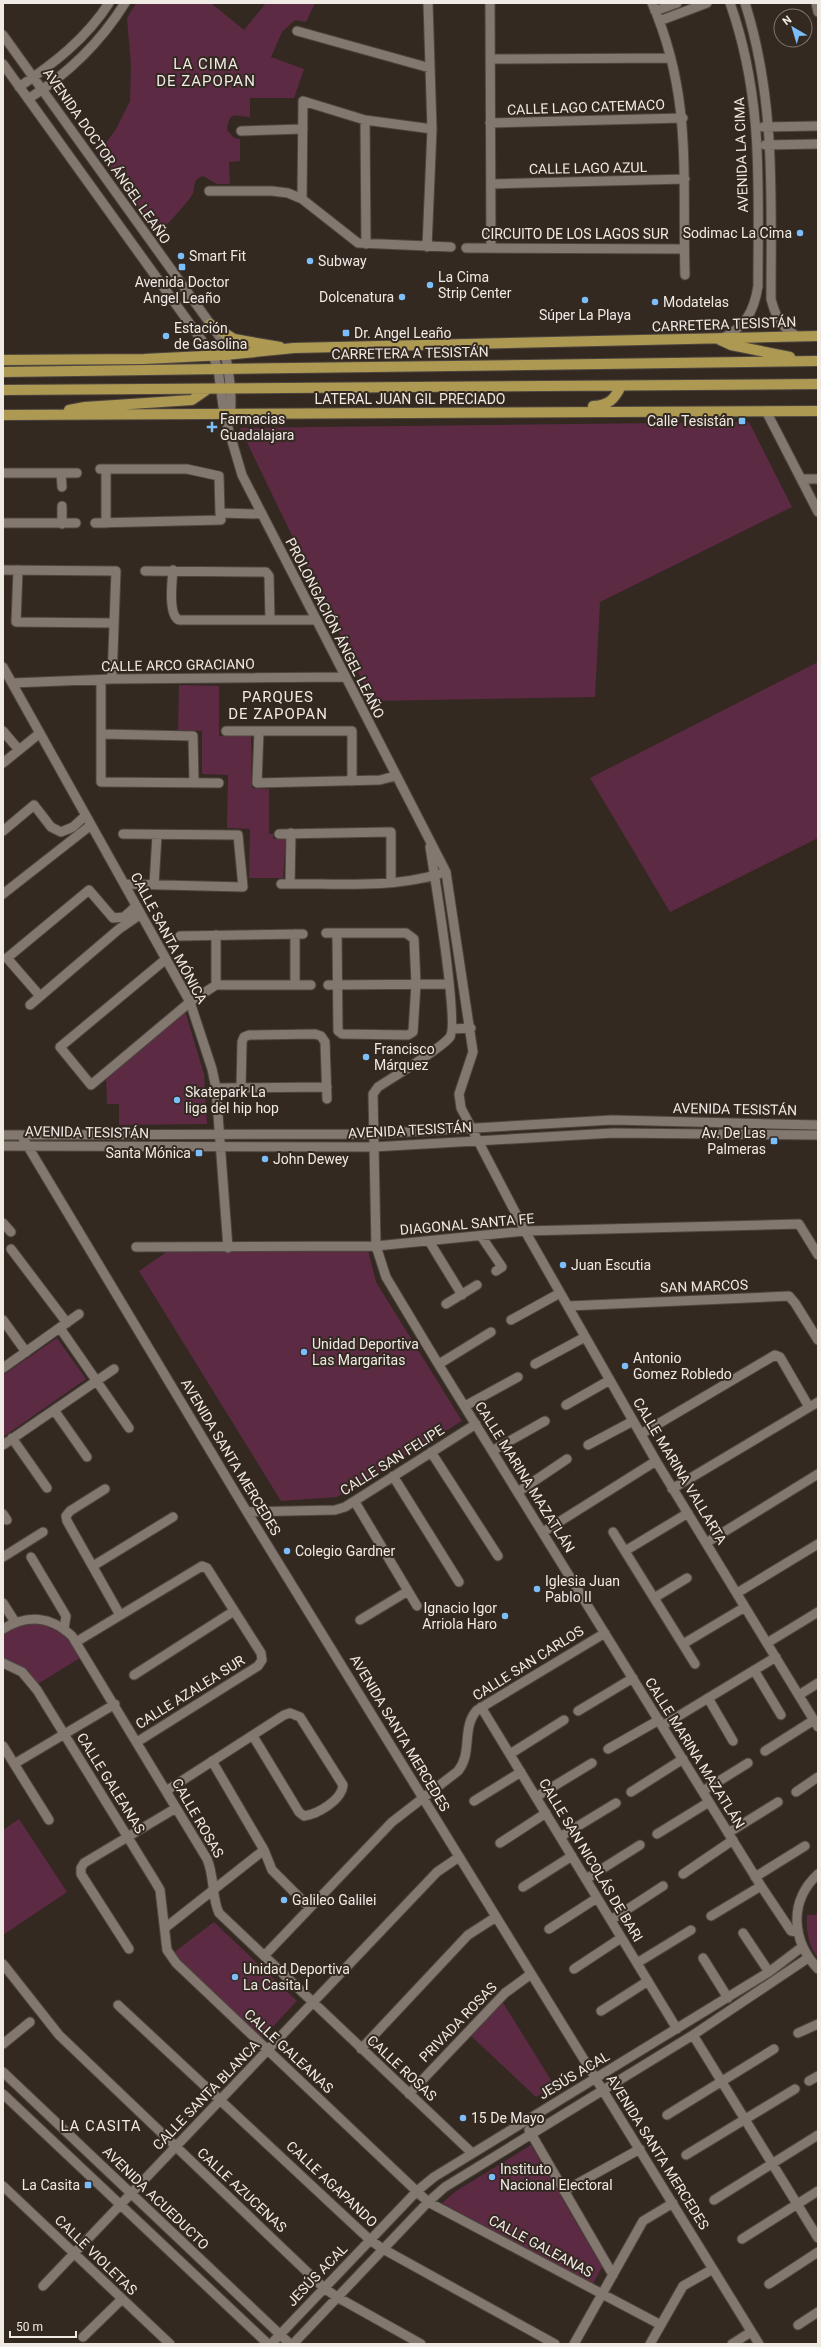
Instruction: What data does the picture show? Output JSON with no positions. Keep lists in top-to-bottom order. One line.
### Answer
{"streets":{"main road":["CARRETERA TESISTÁN","CARRETERA A TESISTÁN","LATERAL JUAN GIL PRECIADO"],"street":["CALLE LAGO CATEMACO","AVENIDA LA CIMA","AVENIDA DOCTOR ÁNGEL LEAÑO","CALLE LAGO AZUL","CIRCUITO DE LOS LAGOS SUR","PROLONGACIÓN ÁNGEL LEAÑO","CALLE ARCO GRACIANO","CALLE SANTA MÓNICA","AVENIDA TESISTÁN","DIAGONAL SANTA FE","SAN MARCOS","AVENIDA SANTA MERCEDES","CALLE SAN FELIPE","CALLE MARINA VALLARTA","CALLE MARINA MAZATLÁN","CALLE SAN CARLOS","CALLE AZALEA SUR","CALLE GALEANAS","CALLE ROSAS","CALLE SAN NICOLÁS DE BARI","PRIVADA ROSAS","JESÚS ACAL","CALLE SANTA BLANCA","CALLE AGAPANDO","CALLE AZUCENAS","AVENIDA ACUEDUCTO","CALLE VIOLETAS"]},"crossings":[["AVENIDA LA CIMA","CARRETERA TESISTÁN"],["AVENIDA DOCTOR ÁNGEL LEAÑO","PROLONGACIÓN ÁNGEL LEAÑO"],["CARRETERA A TESISTÁN","PROLONGACIÓN ÁNGEL LEAÑO"],["LATERAL JUAN GIL PRECIADO","PROLONGACIÓN ÁNGEL LEAÑO"],["PROLONGACIÓN ÁNGEL LEAÑO","CALLE ARCO GRACIANO"],["PROLONGACIÓN ÁNGEL LEAÑO","AVENIDA TESISTÁN"],["PROLONGACIÓN ÁNGEL LEAÑO","CALLE MARINA VALLARTA"],["CALLE ARCO GRACIANO","CALLE SANTA MÓNICA"],["CALLE SANTA MÓNICA","AVENIDA TESISTÁN"],["CALLE SANTA MÓNICA","DIAGONAL SANTA FE"],["AVENIDA TESISTÁN","AVENIDA SANTA MERCEDES"],["AVENIDA TESISTÁN","CALLE MARINA VALLARTA"],["AVENIDA TESISTÁN","CALLE MARINA MAZATLÁN"],["DIAGONAL SANTA FE","CALLE MARINA VALLARTA"],["DIAGONAL SANTA FE","CALLE MARINA MAZATLÁN"],["SAN MARCOS","CALLE MARINA VALLARTA"],["AVENIDA SANTA MERCEDES","CALLE SAN FELIPE"],["AVENIDA SANTA MERCEDES","CALLE SAN CARLOS"],["AVENIDA SANTA MERCEDES","PRIVADA ROSAS"],["AVENIDA SANTA MERCEDES","JESÚS ACAL"],["AVENIDA SANTA MERCEDES","CALLE SANTA BLANCA"],["CALLE SAN FELIPE","CALLE MARINA MAZATLÁN"],["CALLE MARINA MAZATLÁN","CALLE SAN CARLOS"],["CALLE SAN CARLOS","CALLE ROSAS"],["CALLE SAN CARLOS","CALLE SAN NICOLÁS DE BARI"],["CALLE AZALEA SUR","CALLE ROSAS"],["CALLE GALEANAS","JESÚS ACAL"],["CALLE GALEANAS","CALLE SANTA BLANCA"],["CALLE ROSAS","PRIVADA ROSAS"],["CALLE ROSAS","JESÚS ACAL"],["CALLE ROSAS","CALLE SANTA BLANCA"],["CALLE SAN NICOLÁS DE BARI","JESÚS ACAL"],["JESÚS ACAL","CALLE AGAPANDO"],["JESÚS ACAL","CALLE AZUCENAS"],["JESÚS ACAL","AVENIDA ACUEDUCTO"],["CALLE SANTA BLANCA","CALLE AGAPANDO"],["CALLE SANTA BLANCA","CALLE AZUCENAS"],["CALLE SANTA BLANCA","AVENIDA ACUEDUCTO"],["CALLE SANTA BLANCA","CALLE VIOLETAS"]],"districts":["LA CIMA DE ZAPOPAN","PARQUES DE ZAPOPAN","LA CASITA"],"places":{"other":["Sodimac La Cima","Smart Fit","Subway","La Cima Strip Center","Dolcenatura","Súper La Playa","Modatelas","Estación de Gasolina","Francisco Márquez","Skatepark La liga del hip hop","John Dewey","Juan Escutia","Unidad Deportiva Las Margaritas","Antonio Gomez Robledo","Colegio Gardner","Iglesia Juan Pablo II","Ignacio Igor Arriola Haro","Galileo Galilei","Unidad Deportiva La Casita I","15 De Mayo","Instituto Nacional Electoral"],"transit":["Avenida Doctor Angel Leaño","Dr. Angel Leaño","Calle Tesistán","Av. De Las Palmeras","Santa Mónica","La Casita"],"health":["Farmacias Guadalajara"]},"scale_bar":"50 m","north":"top left"}
